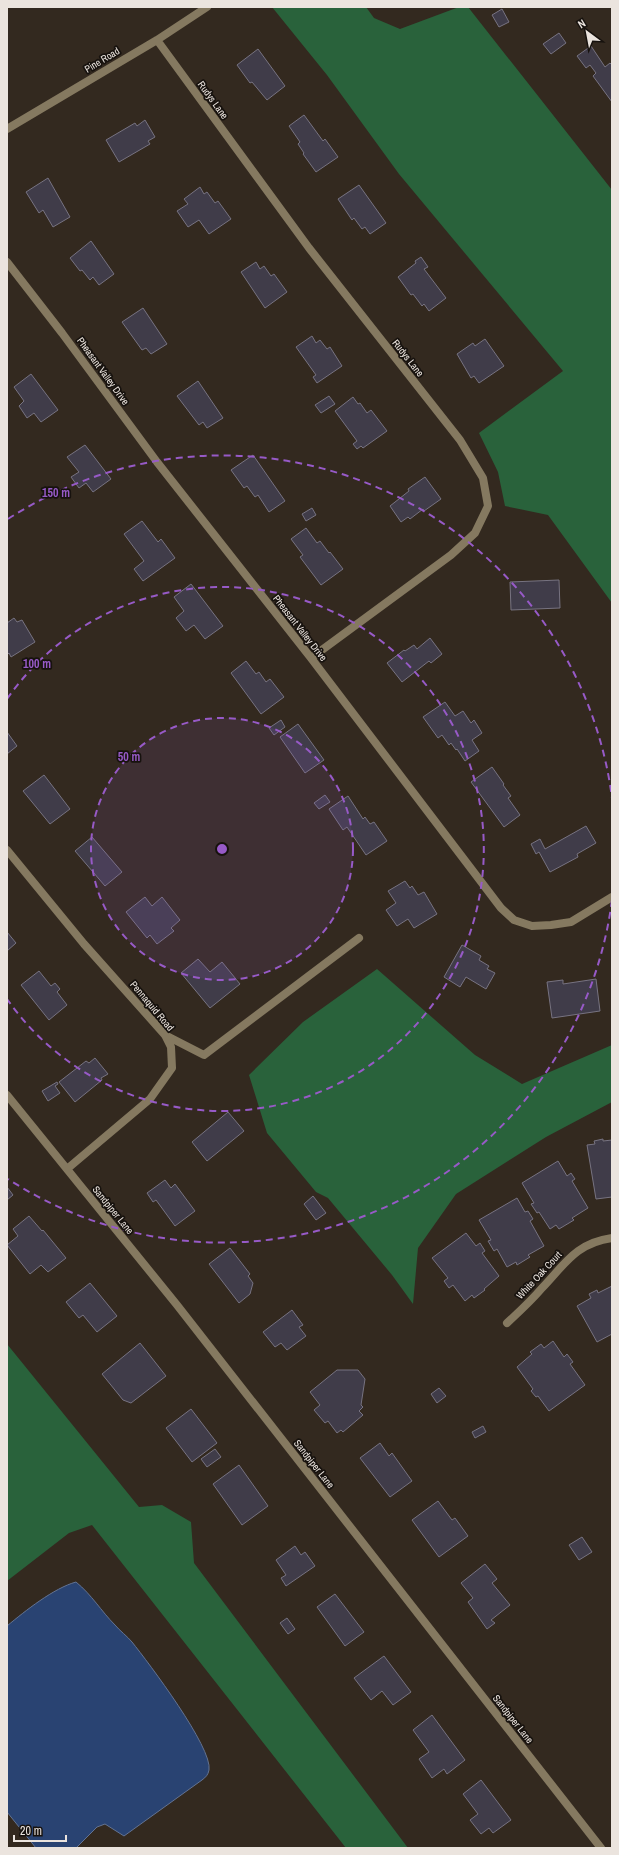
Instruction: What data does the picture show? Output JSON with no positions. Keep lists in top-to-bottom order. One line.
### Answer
{"streets":{"street":["Pine Road","Rudys Lane","Pheasant Valley Drive","Pennaquid Road","Sandpiper Lane","White Oak Court"]},"crossings":[["Pine Road","Rudys Lane"],["Rudys Lane","Pheasant Valley Drive"],["Pennaquid Road","Sandpiper Lane"]],"scale_bar":"20 m","north":"top left","rings":["150 m","100 m","50 m"]}
